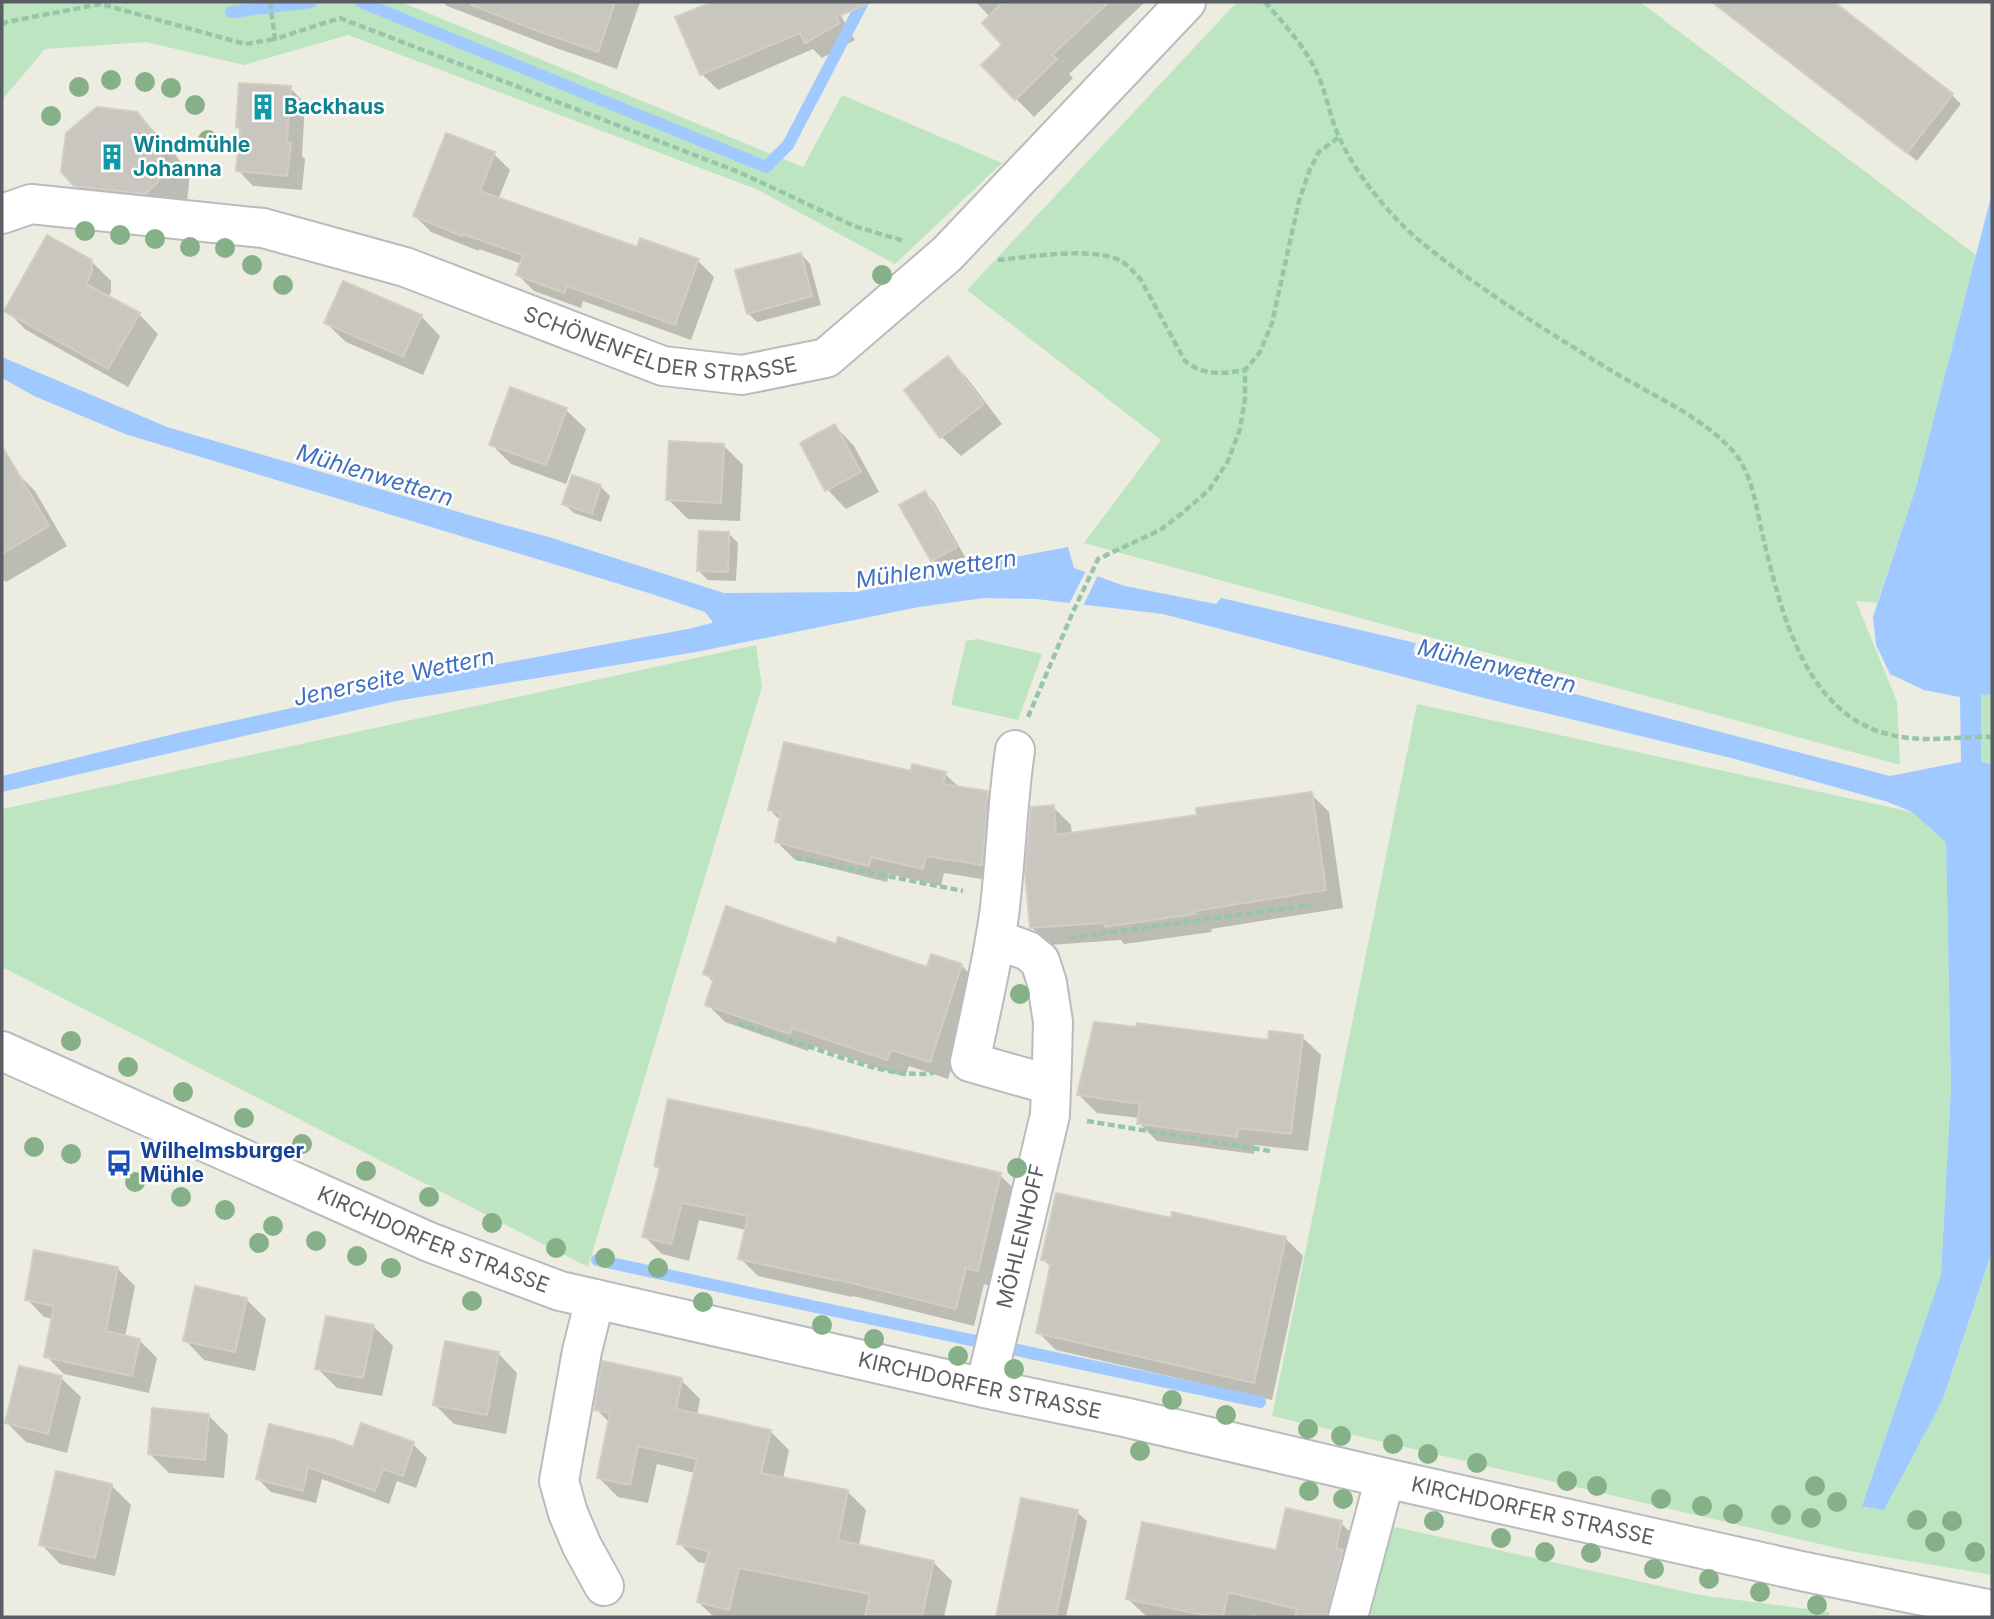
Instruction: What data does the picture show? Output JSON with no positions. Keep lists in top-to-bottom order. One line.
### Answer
{"streets":{"street":["SCHÖNENFELDER STRASSE","MÖHLENHOFF","KIRCHDORFER STRASSE"]},"crossings":[["MÖHLENHOFF","KIRCHDORFER STRASSE"]],"water":["Mühlenwettern","Jenerseite Wettern"],"places":{"building":["Backhaus","Windmühle Johanna"],"bus stop":["Wilhelmsburger Mühle"]}}
